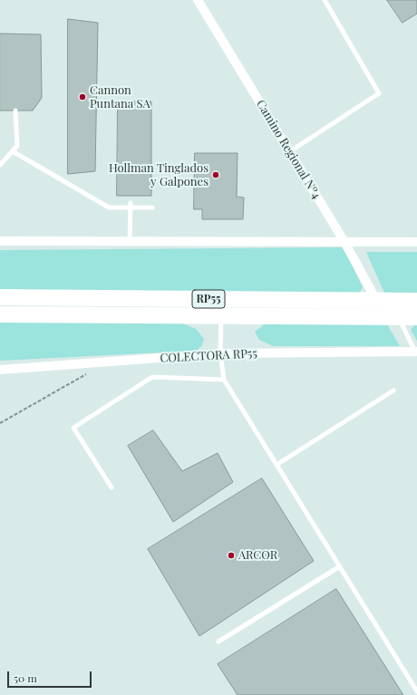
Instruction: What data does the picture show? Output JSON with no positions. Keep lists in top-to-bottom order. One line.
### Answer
{"streets":{"highway":["RP55"],"street":["Camino Regional Nº4","COLECTORA RP55"]},"crossings":[["Camino Regional Nº4","RP55"]],"places":["Cannon Puntana SA","Hollman Tinglados y Galpones","ARCOR"],"scale_bar":"50 m"}
